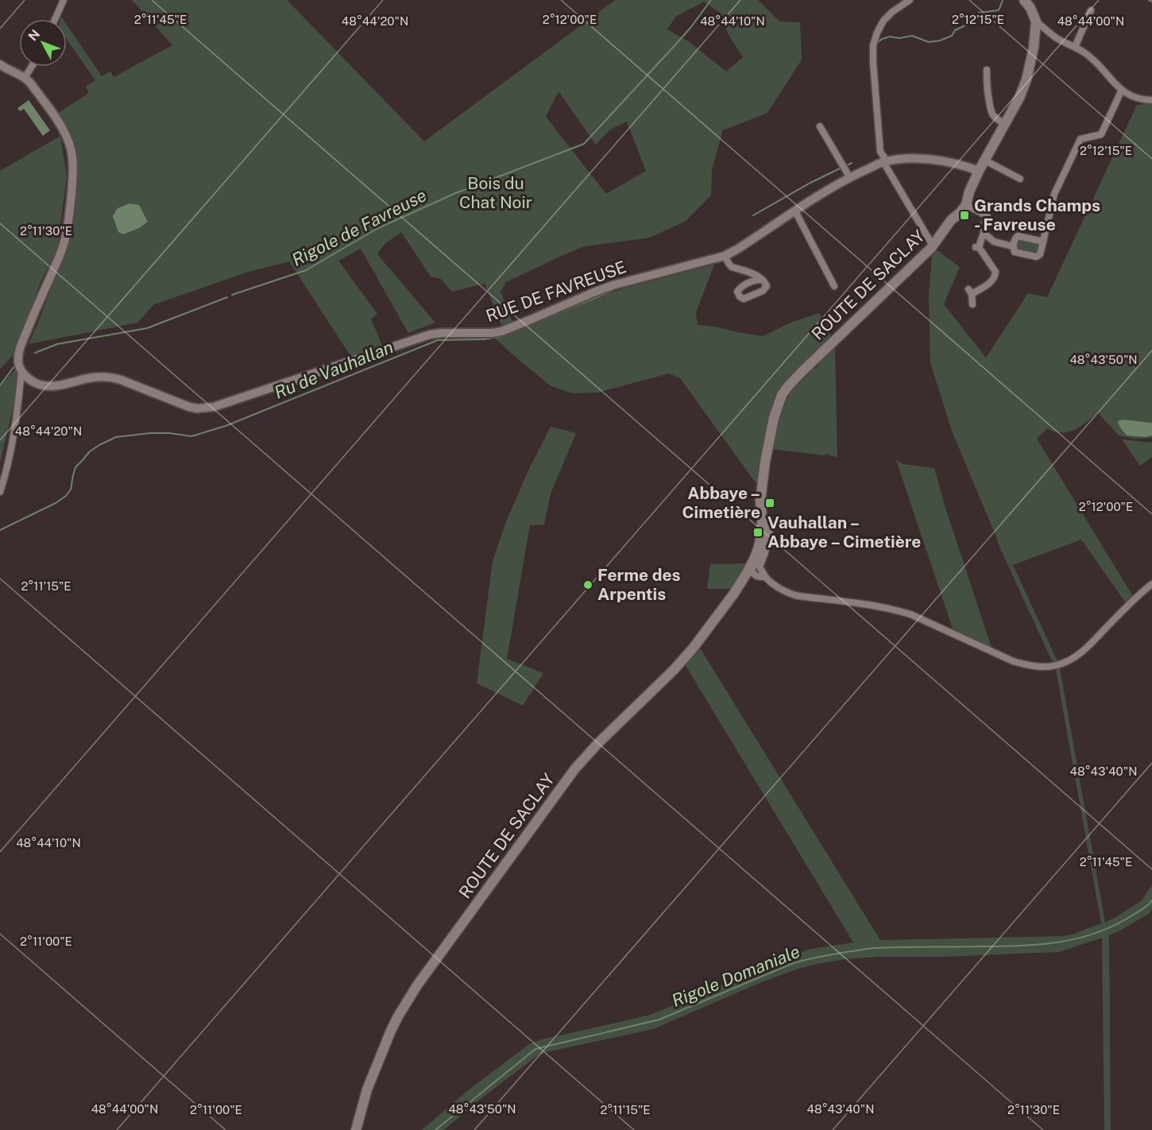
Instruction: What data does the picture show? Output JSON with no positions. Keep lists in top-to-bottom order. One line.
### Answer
{"streets":{"main road":["ROUTE DE SACLAY"],"street":["RUE DE FAVREUSE"]},"crossings":[["ROUTE DE SACLAY","RUE DE FAVREUSE"]],"water":["Rigole de Favreuse","Ru de Vauhallan","Rigole Domaniale"],"parks":["Bois du Chat Noir"],"places":{"transit":["Grands Champs - Favreuse","Abbaye – Cimetière","Vauhallan – Abbaye – Cimetière"],"other":["Ferme des Arpentis"]},"north":"top left","coordinates":["2°11'45\"E","2°12'00\"E","2°12'15\"E","48°44'20\"N","48°44'10\"N","48°44'00\"N","2°11'30\"E","48°43'50\"N","2°11'15\"E","48°43'40\"N","2°11'00\"E"]}
